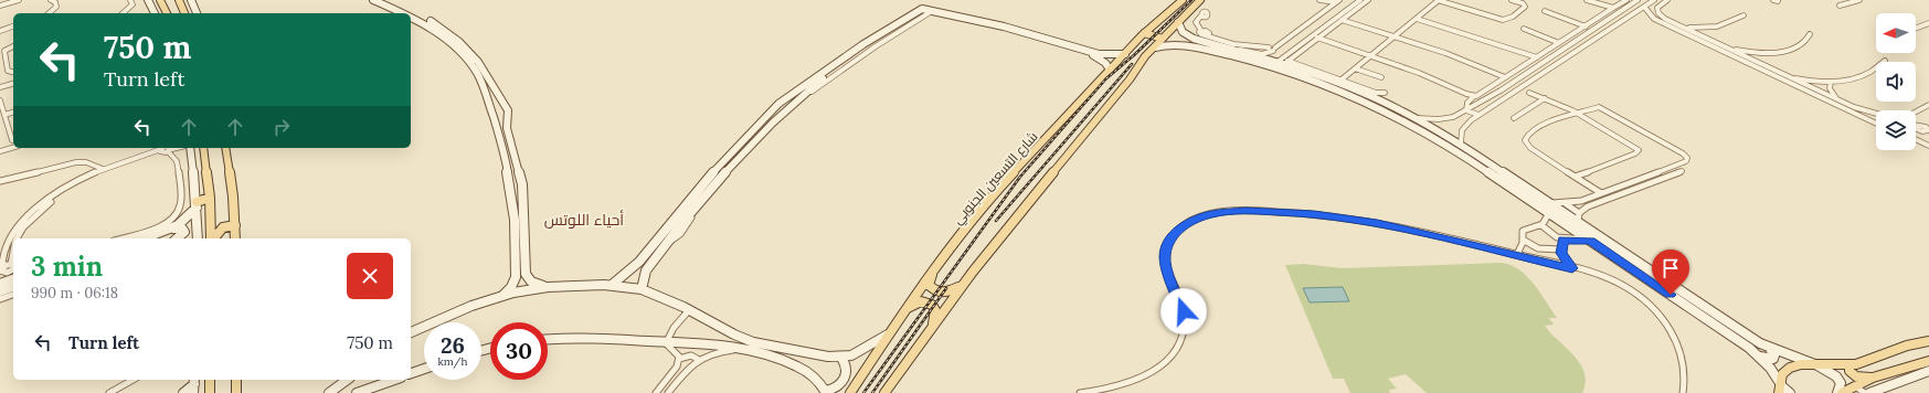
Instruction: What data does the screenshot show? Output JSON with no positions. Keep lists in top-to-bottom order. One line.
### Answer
{"streets":{"main road":["شارع التسعين الجنوبي"]},"districts":["أحياء اللوتس"],"north":"left","page":{"turn":["750 m","Turn left"],"heading":["3 min","990 m · 06:18"],"list":[{"name":"Turn left","value":"750 m"}],"speed":"26 km/h","limit":"30"}}
